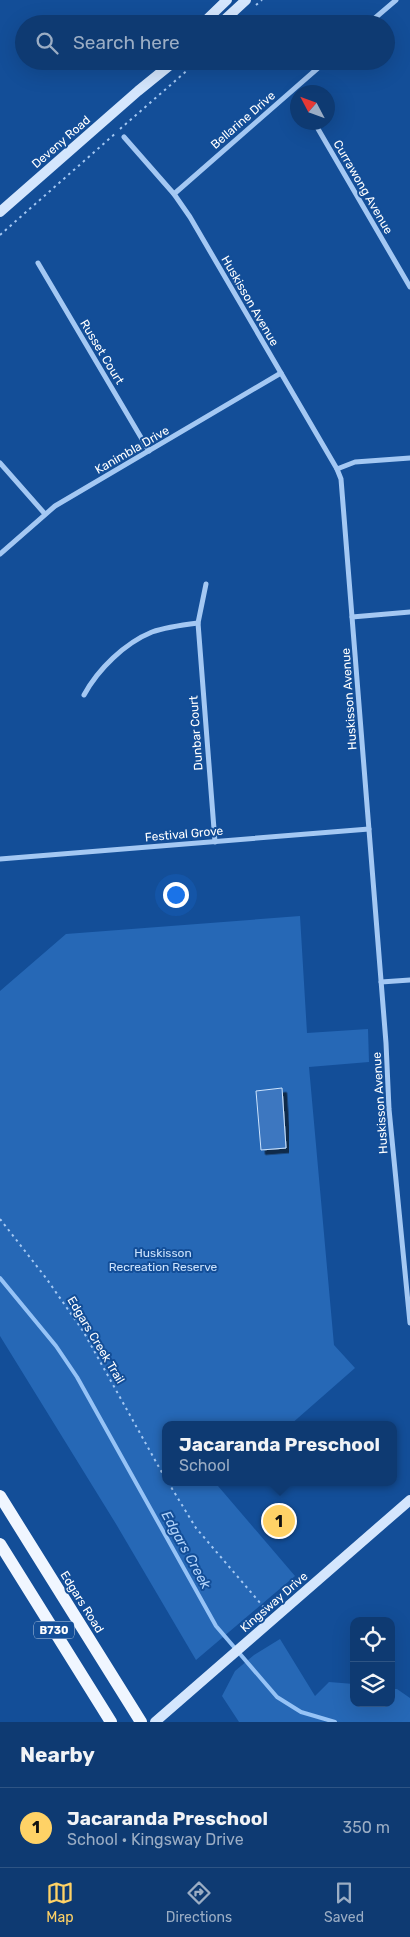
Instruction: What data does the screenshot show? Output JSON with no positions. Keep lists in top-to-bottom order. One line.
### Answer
{"streets":{"main road":["Edgars Road","B730"],"street":["Bellarine Drive","Deveny Road","Currawong Avenue","Huskisson Avenue","Russet Court","Kanimbla Drive","Dunbar Court","Festival Grove","Kingsway Drive"],"path":["Edgars Creek Trail"]},"crossings":[["Bellarine Drive","Huskisson Avenue"],["Huskisson Avenue","Kanimbla Drive"],["Huskisson Avenue","Festival Grove"],["Russet Court","Kanimbla Drive"],["Dunbar Court","Festival Grove"]],"water":["Edgars Creek"],"parks":["Huskisson Recreation Reserve"],"north":"top left","page":{"search":"Search here","popup":["Jacaranda Preschool","School"],"pins":"1","heading":"Nearby","list":[{"mark":"1","name":"Jacaranda Preschool","note":"School · Kingsway Drive","value":"350 m"}],"nav":["Map","Directions","Saved"]}}
